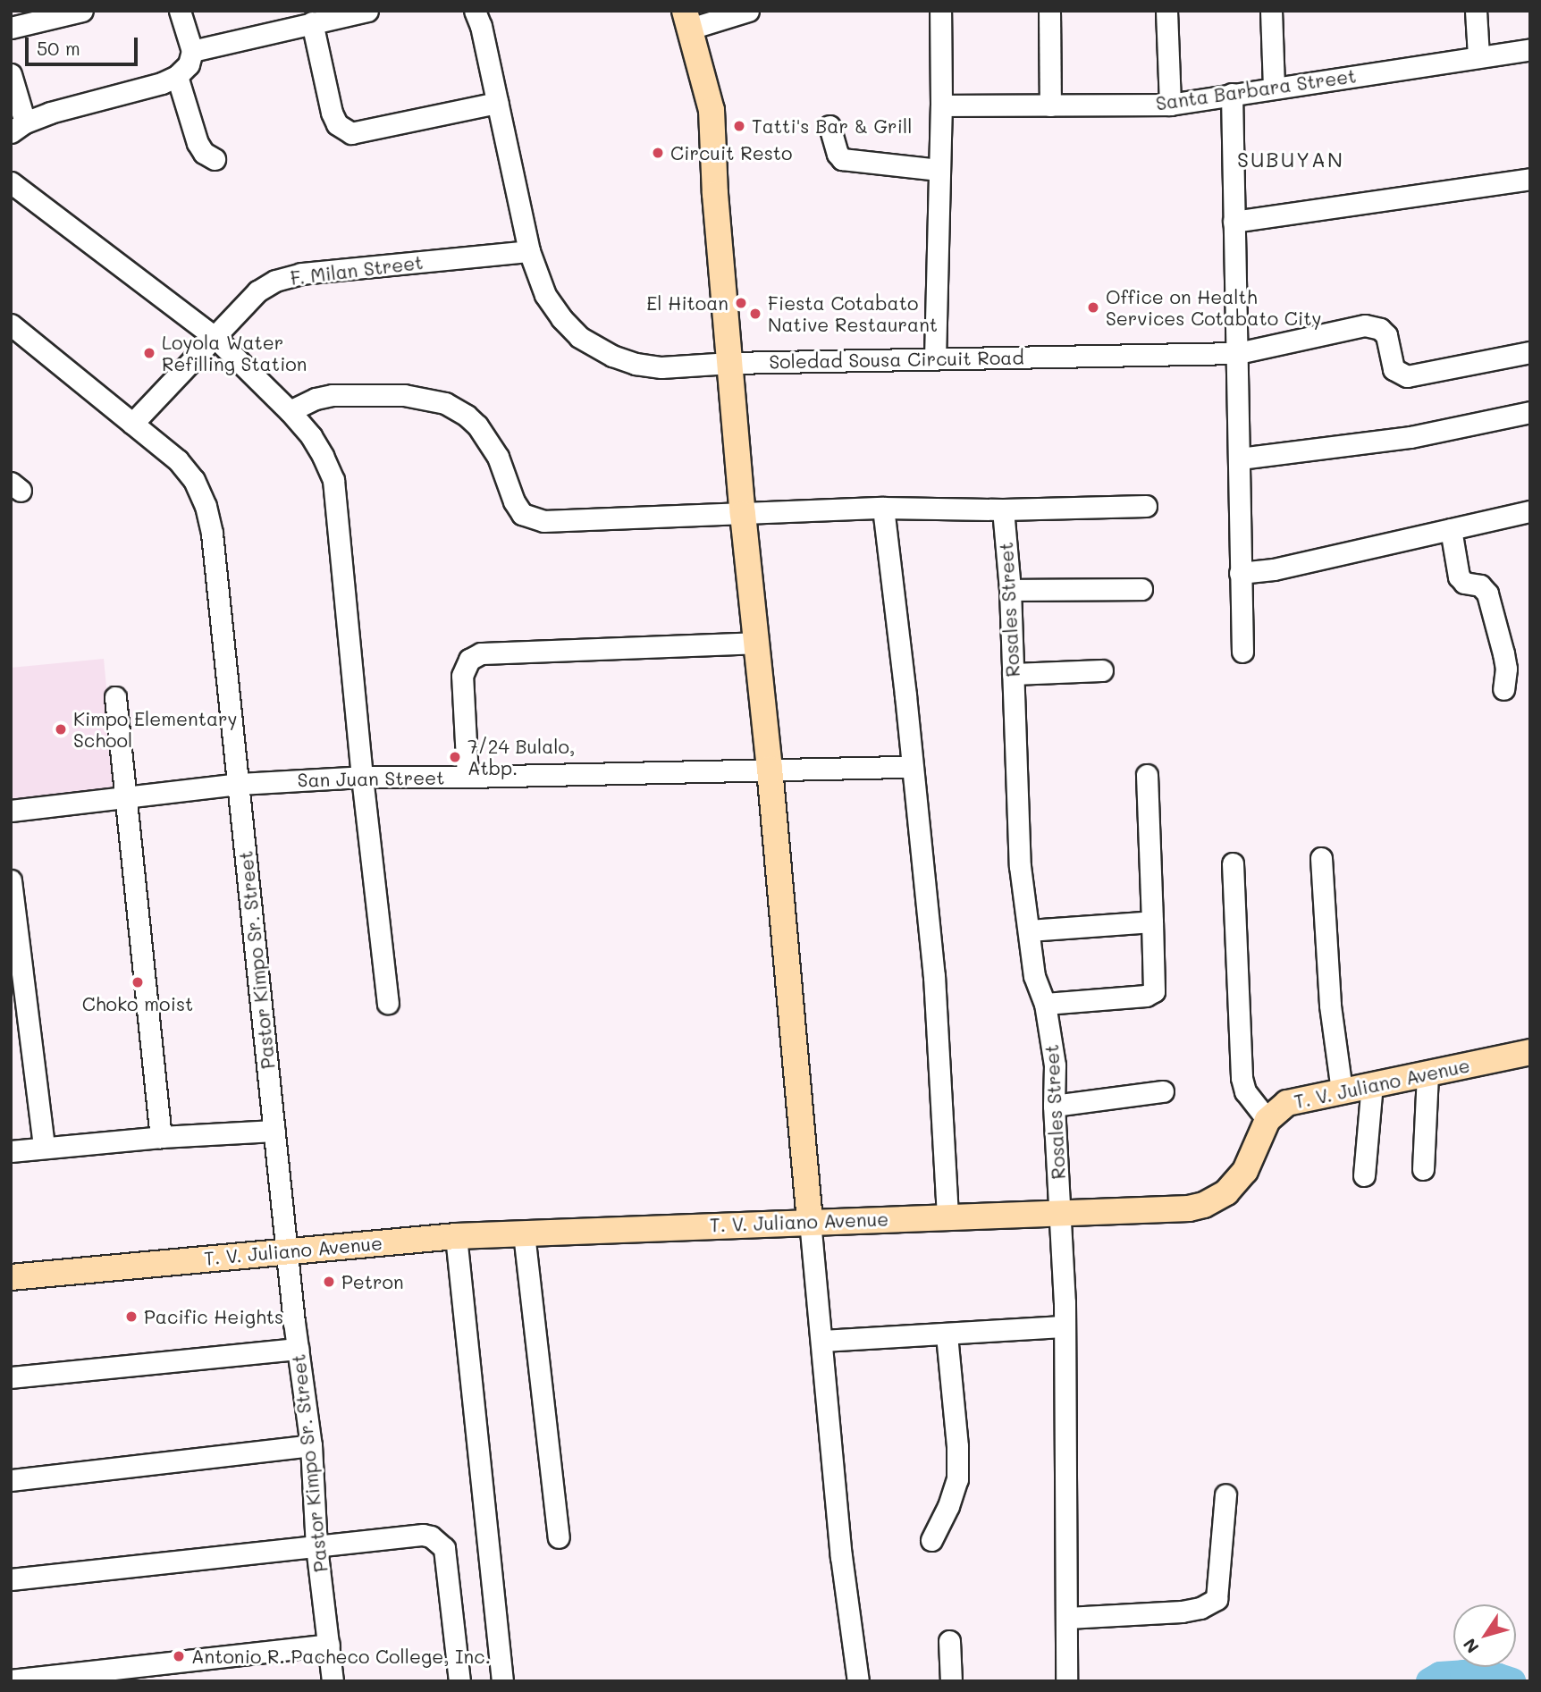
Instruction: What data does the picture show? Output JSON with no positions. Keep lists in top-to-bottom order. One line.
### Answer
{"streets":{"main road":["T. V. Juliano Avenue"],"street":["Santa Barbara Street","F. Milan Street","Soledad Sousa Circuit Road","Rosales Street","San Juan Street","Pastor Kimpo Sr. Street"]},"crossings":[["F. Milan Street","Soledad Sousa Circuit Road"],["F. Milan Street","Pastor Kimpo Sr. Street"],["Rosales Street","T. V. Juliano Avenue"],["San Juan Street","Pastor Kimpo Sr. Street"],["Pastor Kimpo Sr. Street","T. V. Juliano Avenue"]],"districts":["SUBUYAN"],"places":["Tatti's Bar & Grill","Circuit Resto","El Hitoan","Office on Health Services Cotabato City","Fiesta Cotabato Native Restaurant","Loyola Water Refilling Station","Kimpo Elementary School","7/24 Bulalo, Atbp.","Choko moist","Petron","Pacific Heights","Antonio R. Pacheco College, Inc."],"scale_bar":"50 m","north":"bottom left"}
